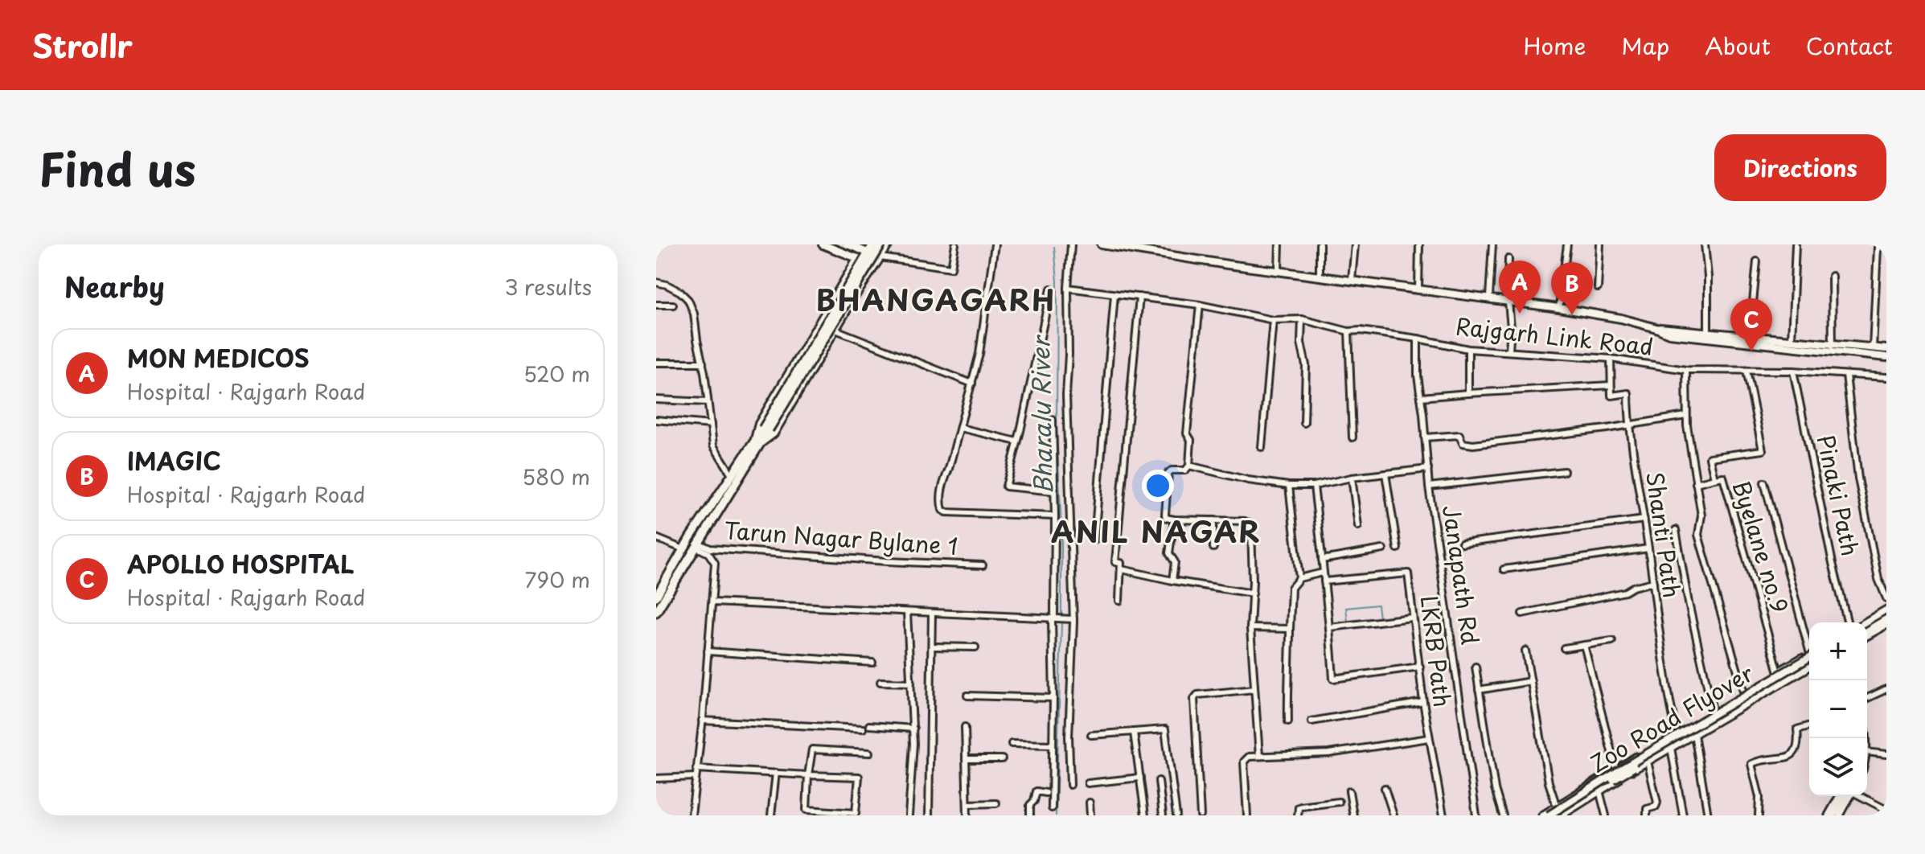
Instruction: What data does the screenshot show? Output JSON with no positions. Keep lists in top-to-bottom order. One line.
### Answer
{"streets":{"main road":["Zoo Road Flyover"],"street":["Rajgarh Link Road","Pinaki Path","Shanti Path","Tarun Nagar Bylane 1","Byelane no.9","Janapath Rd","LKRB Path"]},"crossings":[["Rajgarh Link Road","Pinaki Path"],["Rajgarh Link Road","Byelane no.9"],["Rajgarh Link Road","Janapath Rd"]],"districts":["BHANGAGARH","ANIL NAGAR"],"water":["Bharalu River"],"page":{"header":"Strollr","nav":["Home","Map","About","Contact"],"title":"Find us","buttons":"Directions","heading":["Nearby","3 results"],"pins":["A","B","C"],"list":[{"mark":"A","name":"MON MEDICOS","note":"Hospital · Rajgarh Road","value":"520 m"},{"mark":"B","name":"IMAGIC","note":"Hospital · Rajgarh Road","value":"580 m"},{"mark":"C","name":"APOLLO HOSPITAL","note":"Hospital · Rajgarh Road","value":"790 m"}],"map_buttons":["+","−"]}}
